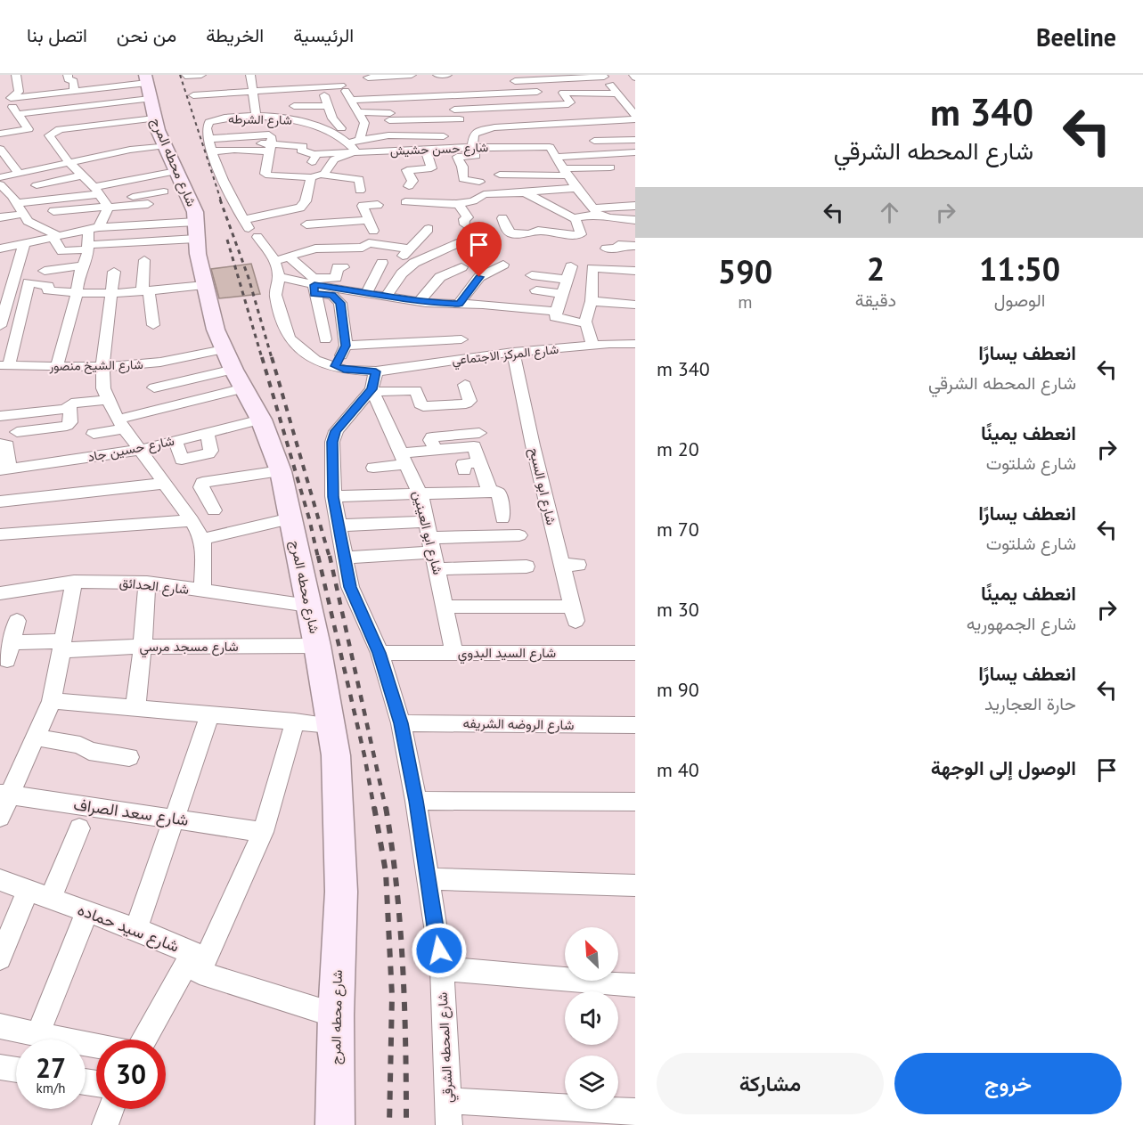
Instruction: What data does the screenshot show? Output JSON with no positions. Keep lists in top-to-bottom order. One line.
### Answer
{"streets":{"main road":["شارع محطه المرج"],"street":["شارع الشرطه","شارع حسن حشيش","شارع المركز الاجتماعي","شارع الشيخ منصور","شارع حسين جاد","شارع ابو السبح","شارع ابو العينين","شارع الحدائق","شارع مسجد مرسي","شارع السيد البدوي","شارع الروضه الشريفه","شارع سعد الصراف","شارع سيد حماده","شارع المحطه الشرقي"]},"crossings":[["شارع الشرطه","شارع حسن حشيش"],["شارع محطه المرج","شارع الشيخ منصور"],["شارع محطه المرج","شارع حسين جاد"],["شارع محطه المرج","شارع الحدائق"],["شارع محطه المرج","شارع مسجد مرسي"],["شارع محطه المرج","شارع سيد حماده"],["شارع المركز الاجتماعي","شارع ابو السبح"],["شارع المركز الاجتماعي","شارع ابو العينين"],["شارع المركز الاجتماعي","شارع المحطه الشرقي"],["شارع ابو السبح","شارع ابو العينين"],["شارع ابو العينين","شارع السيد البدوي"],["شارع ابو العينين","شارع المحطه الشرقي"],["شارع السيد البدوي","شارع المحطه الشرقي"],["شارع الروضه الشريفه","شارع المحطه الشرقي"]],"north":"top left","page":{"header":"Beeline","nav":["الرئيسية","الخريطة","من نحن","اتصل بنا"],"turn":["340 m","شارع المحطه الشرقي"],"eta":["11:50","الوصول","2","دقيقة","590","m"],"list":[{"name":"انعطف يسارًا","note":"شارع المحطه الشرقي","value":"340 m"},{"name":"انعطف يمينًا","note":"شارع شلتوت","value":"20 m"},{"name":"انعطف يسارًا","note":"شارع شلتوت","value":"70 m"},{"name":"انعطف يمينًا","note":"شارع الجمهوريه","value":"30 m"},{"name":"انعطف يسارًا","note":"حارة العجاريد","value":"90 m"},{"name":"الوصول إلى الوجهة","value":"40 m"}],"speed":"27 km/h","limit":"30","buttons":["خروج","مشاركة"]}}
